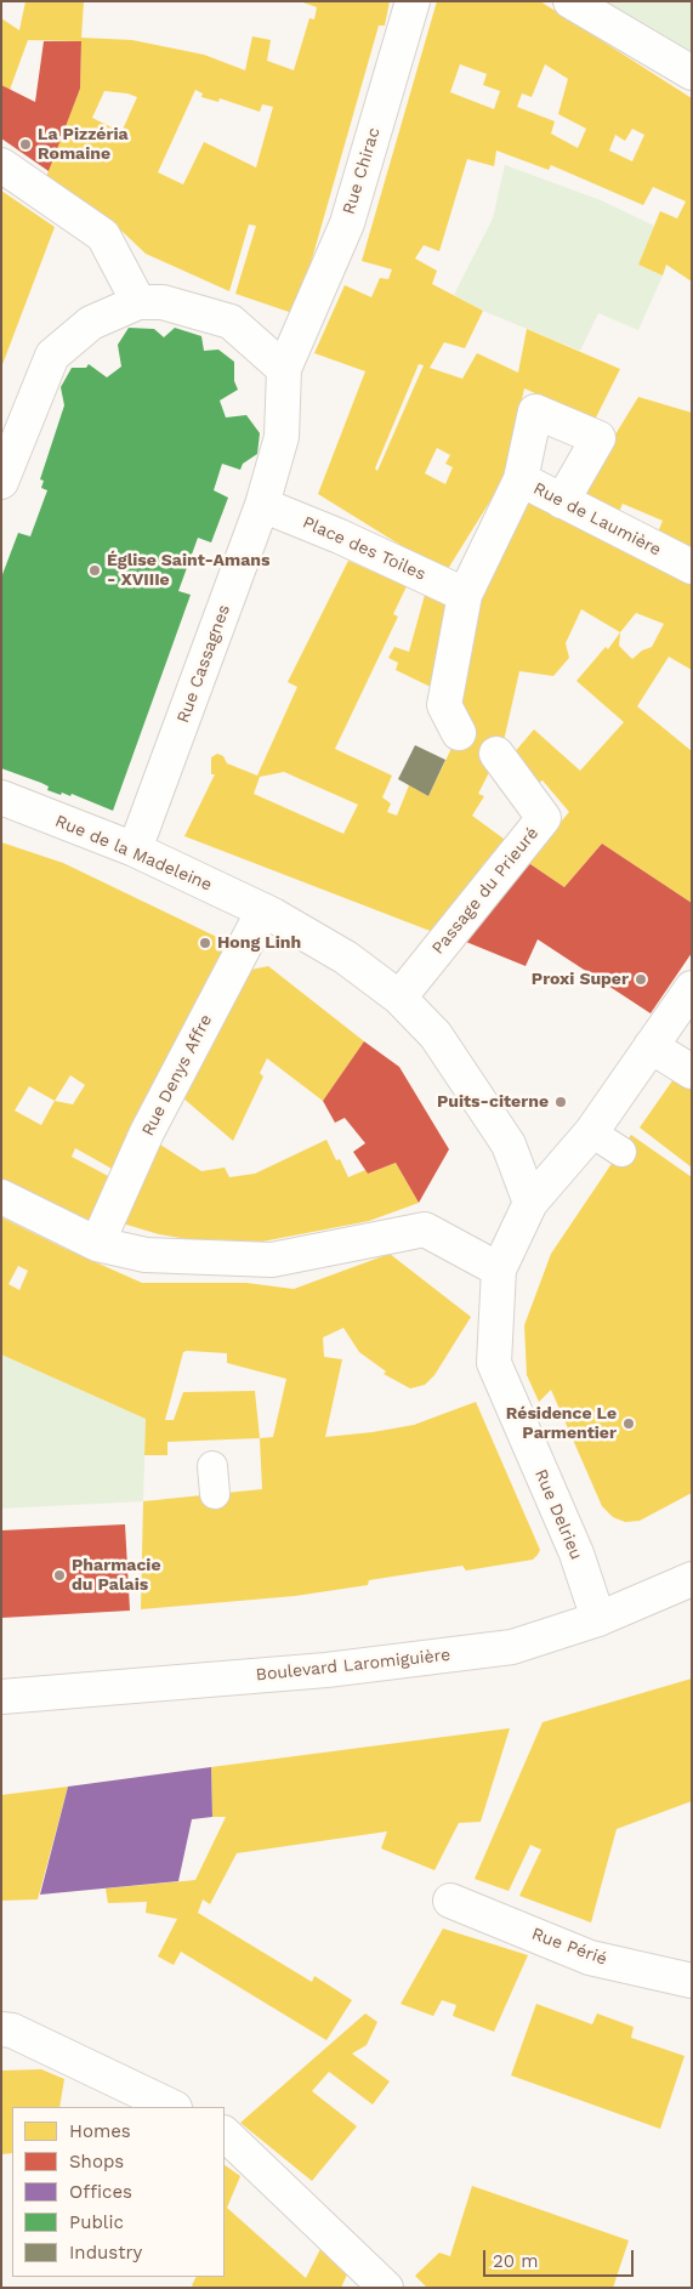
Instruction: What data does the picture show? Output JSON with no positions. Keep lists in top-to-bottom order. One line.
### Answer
{"streets":{"street":["Rue Chirac","Rue de Laumière","Place des Toiles","Rue Cassagnes","Rue de la Madeleine","Passage du Prieuré","Rue Denys Affre","Rue Delrieu","Boulevard Laromiguière","Rue Périé"]},"crossings":[["Rue Chirac","Rue Cassagnes"],["Rue de Laumière","Place des Toiles"],["Place des Toiles","Rue Cassagnes"],["Rue Cassagnes","Rue de la Madeleine"],["Rue de la Madeleine","Passage du Prieuré"],["Rue de la Madeleine","Rue Denys Affre"],["Rue Delrieu","Boulevard Laromiguière"]],"places":["La Pizzéria Romaine","Église Saint-Amans - XVIIIe","Hong Linh","Proxi Super","Puits-citerne","Résidence Le Parmentier","Pharmacie du Palais"],"legend":["Homes","Shops","Offices","Public","Industry"],"scale_bar":"20 m"}
